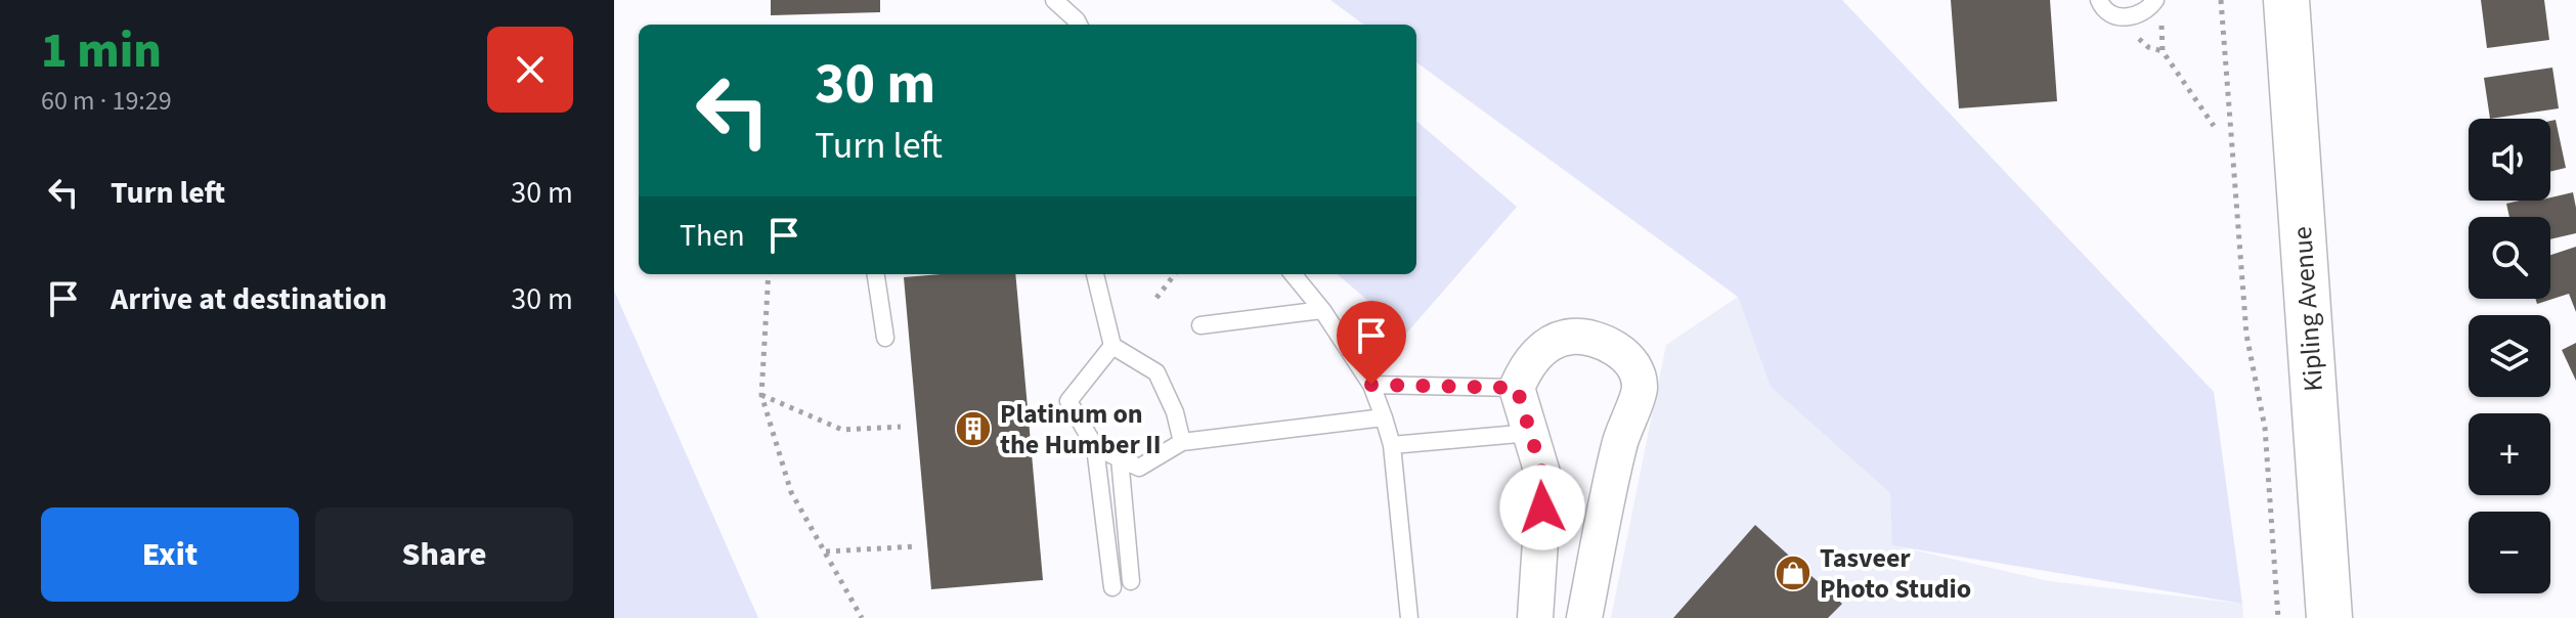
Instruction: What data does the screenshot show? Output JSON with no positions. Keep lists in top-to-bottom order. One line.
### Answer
{"streets":{"main road":["Kipling Avenue"]},"places":{"building":["Platinum on the Humber II"],"shop":["Tasveer Photo Studio"]},"page":{"heading":["1 min","60 m · 19:29"],"turn":["30 m","Turn left"],"map_buttons":["+","−"],"list":[{"name":"Turn left","value":"30 m"},{"name":"Arrive at destination","value":"30 m"}],"then":"Then","buttons":["Exit","Share"]}}
